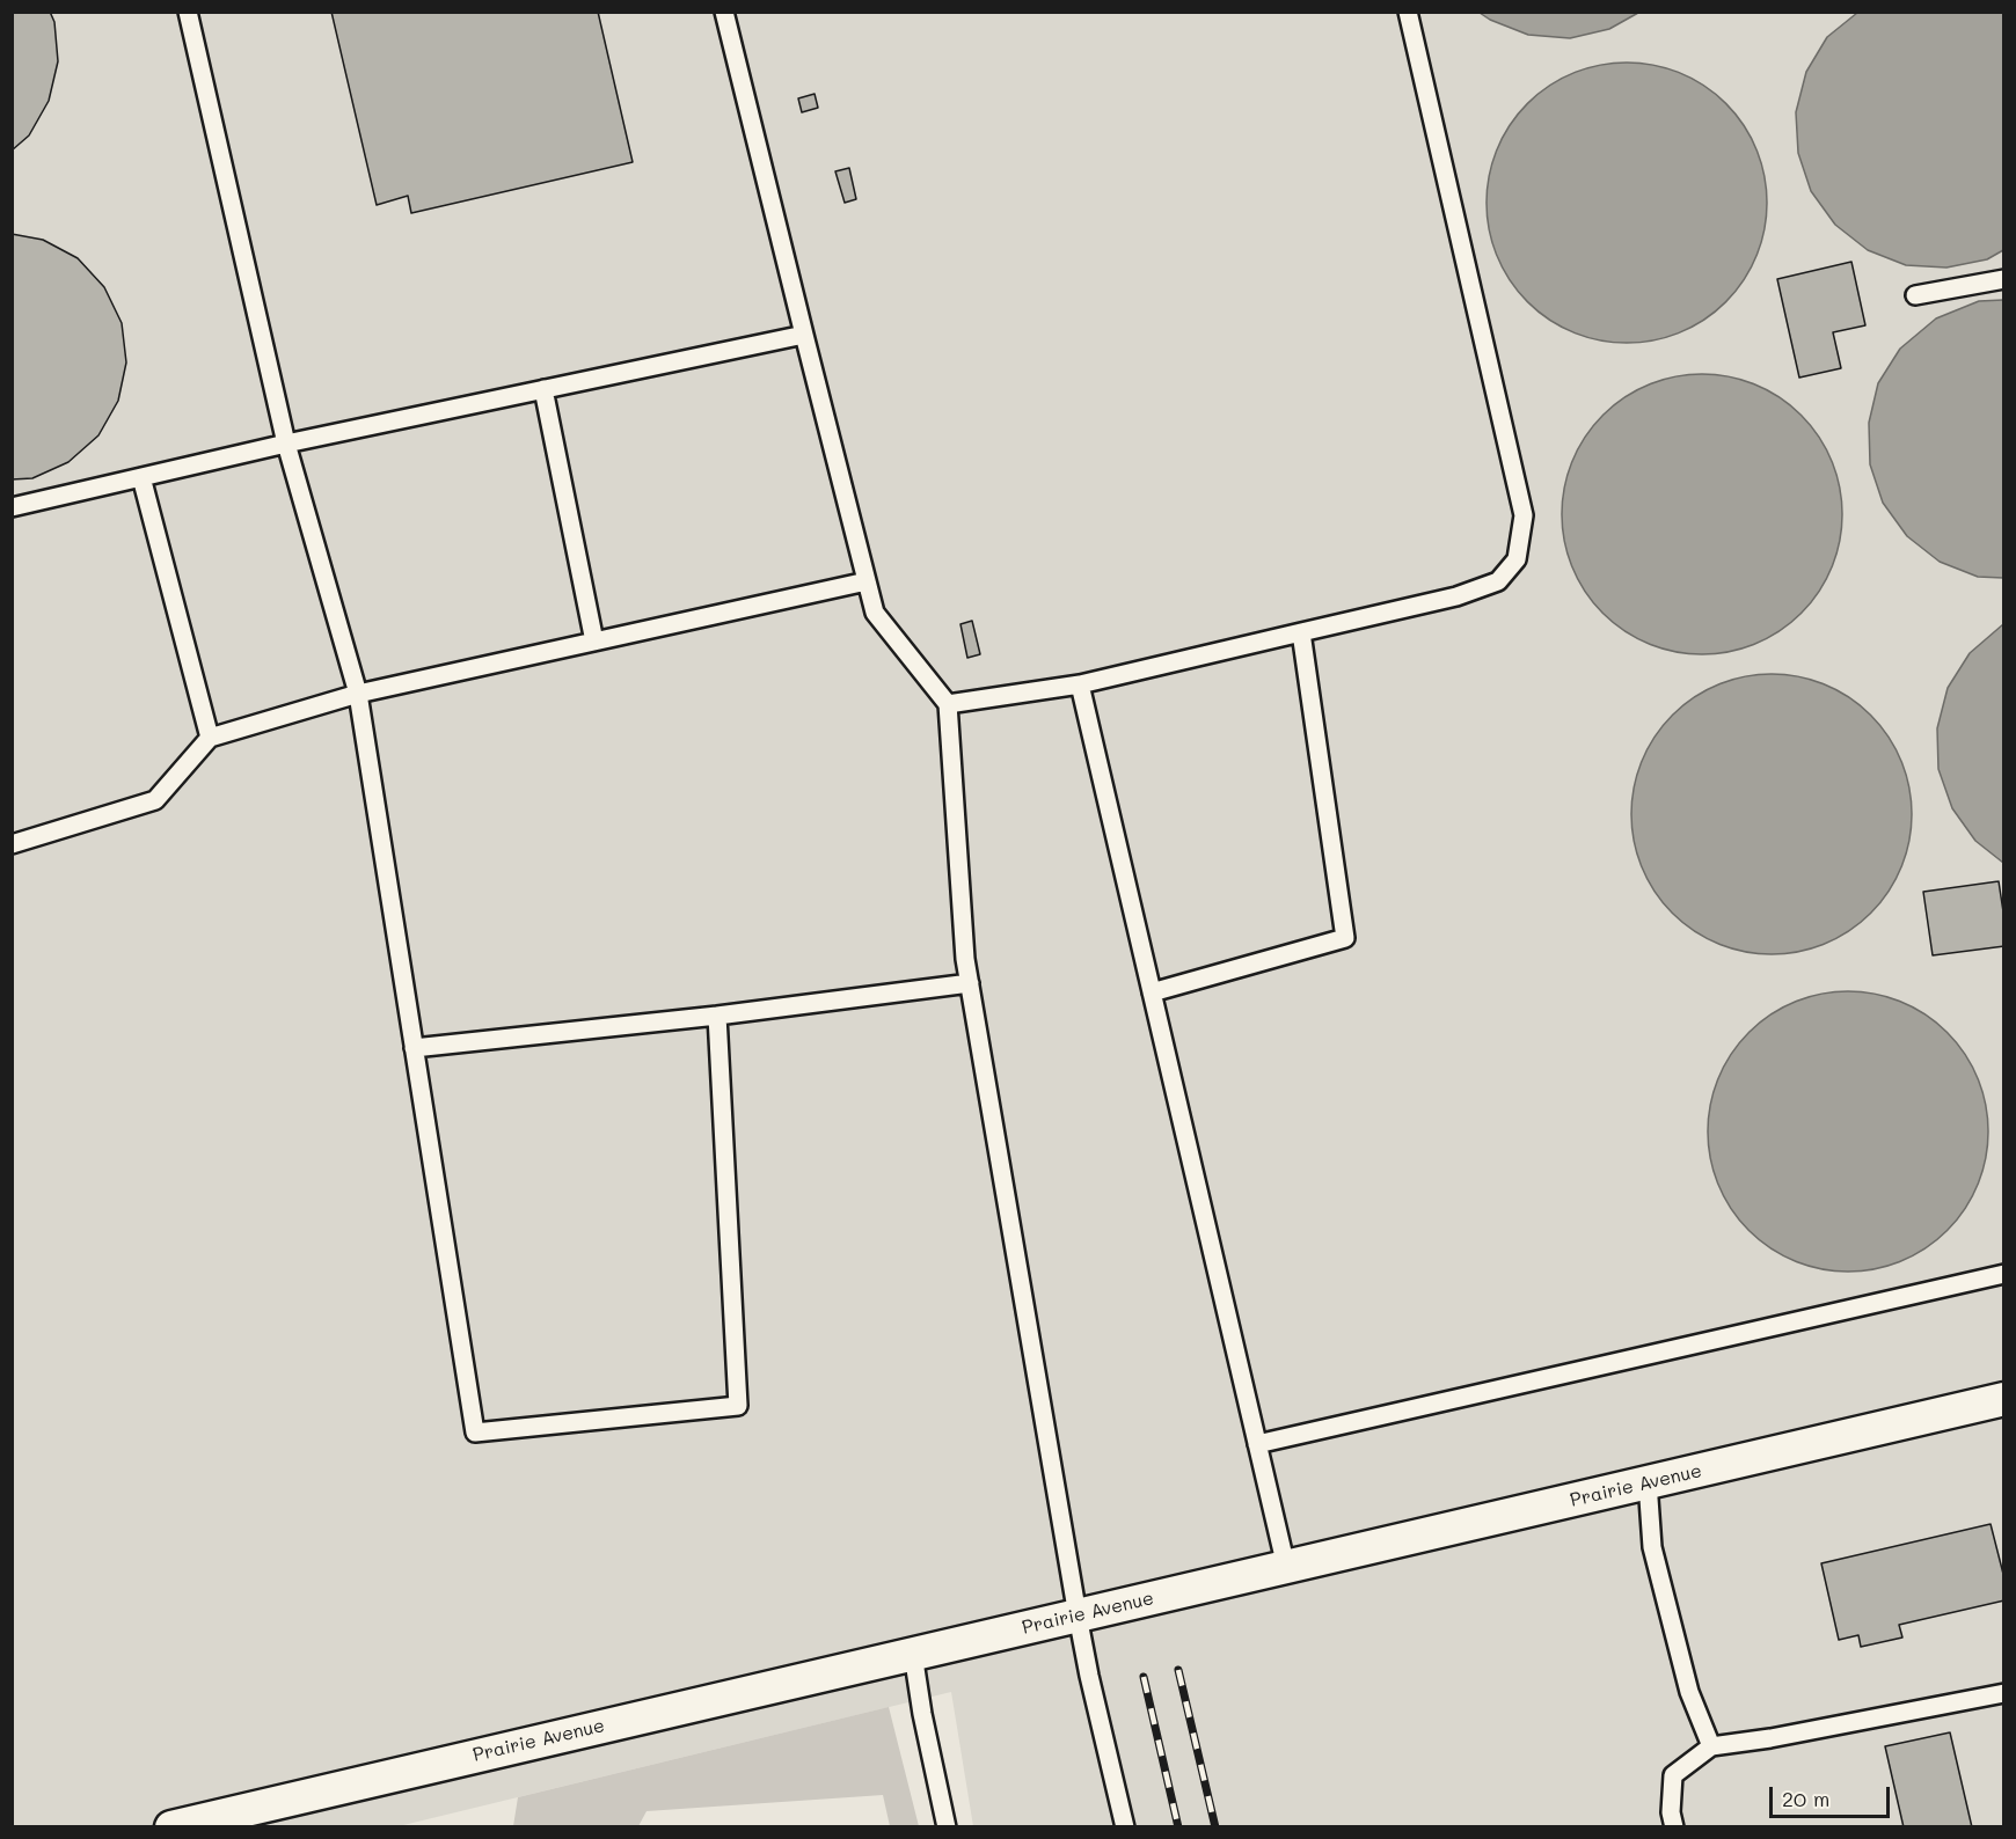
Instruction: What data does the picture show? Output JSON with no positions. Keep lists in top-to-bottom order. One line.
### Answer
{"streets":{"street":["Prairie Avenue"]},"scale_bar":"20 m"}
